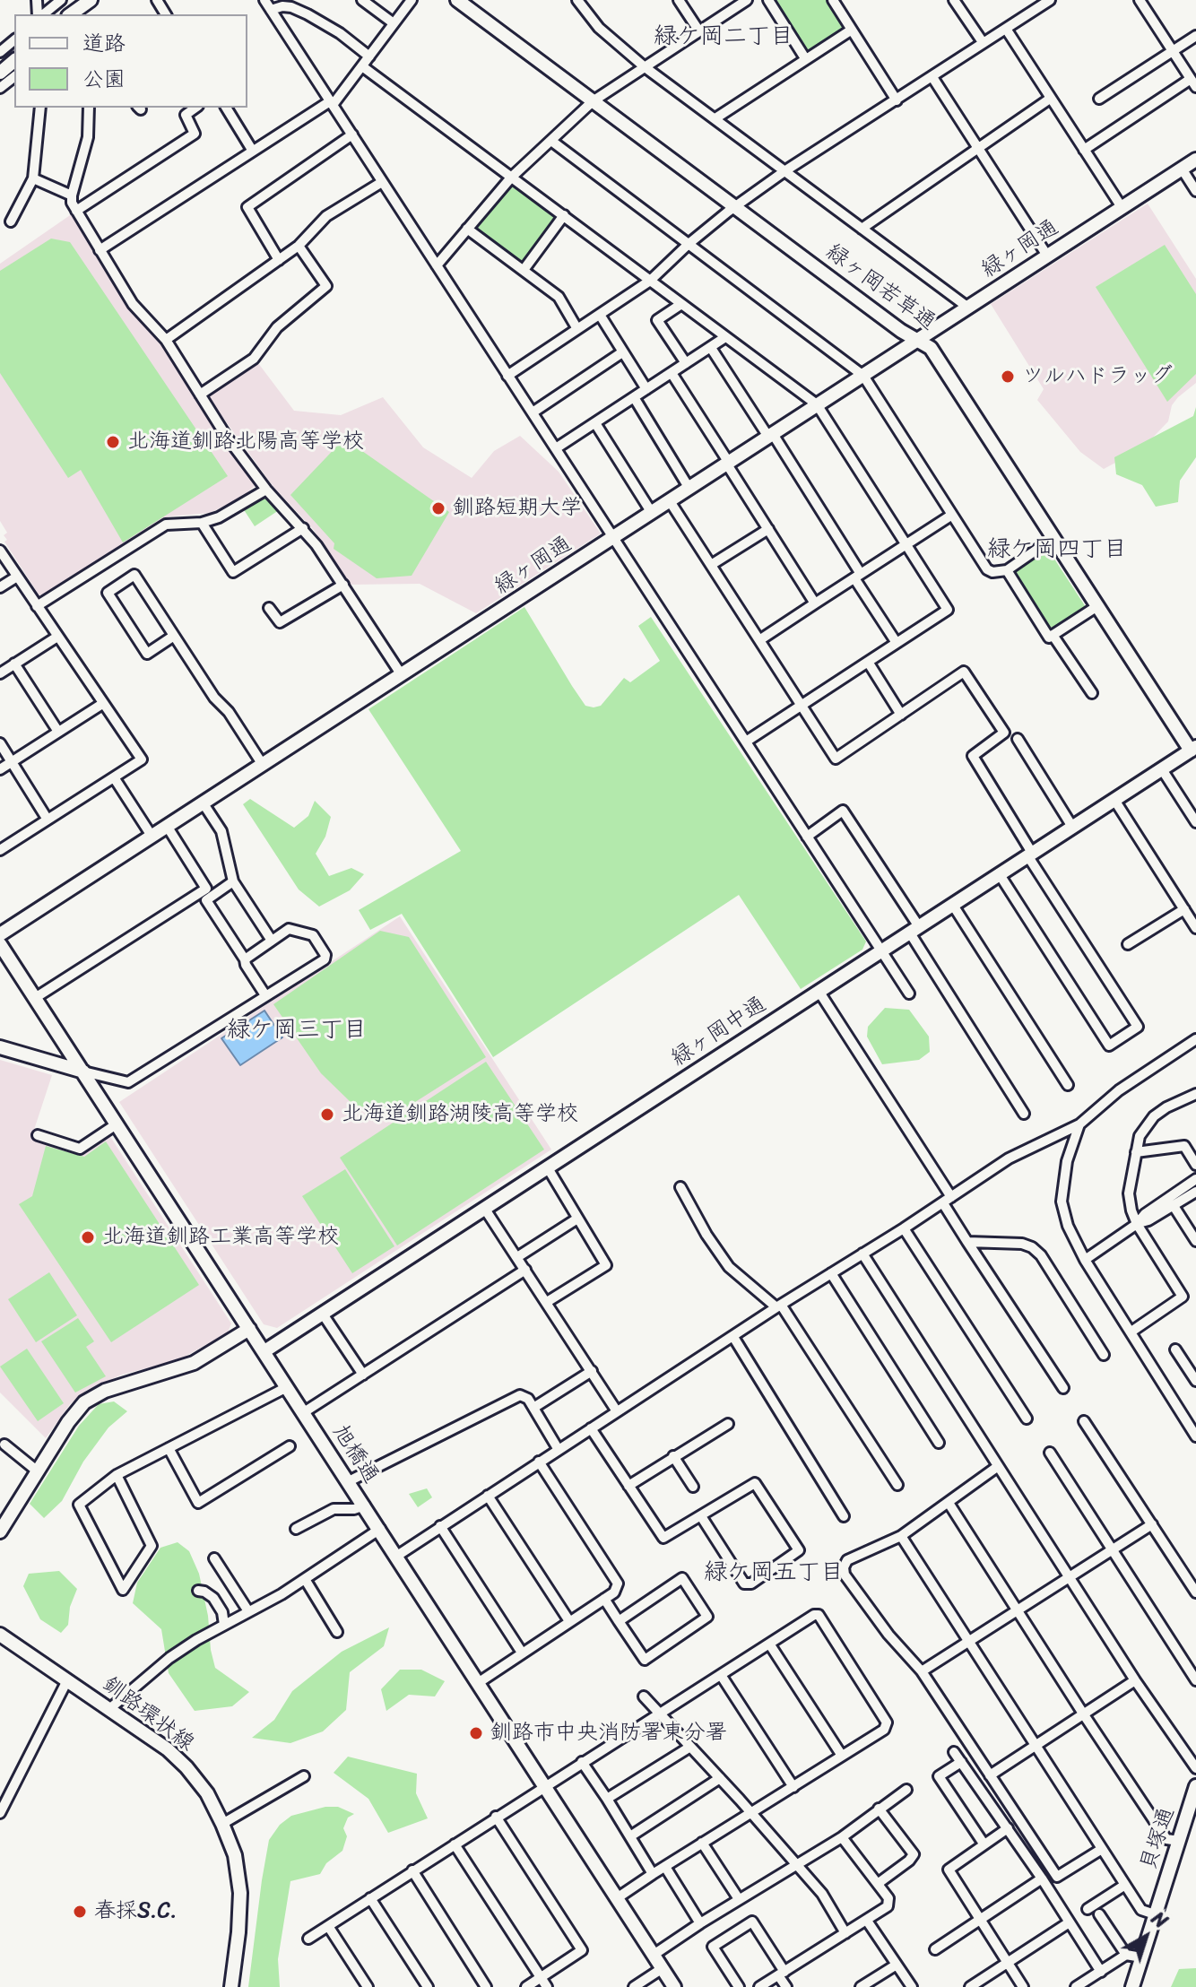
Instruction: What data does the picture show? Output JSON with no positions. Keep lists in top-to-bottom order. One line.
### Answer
{"streets":{"street":["緑ヶ岡通","緑ヶ岡若草通","緑ヶ岡中通","旭橋通","釧路環状線","貝塚通"]},"crossings":[["緑ヶ岡通","緑ヶ岡若草通"],["緑ヶ岡若草通","緑ヶ岡中通"],["緑ヶ岡中通","旭橋通"]],"districts":["緑ケ岡二丁目","緑ケ岡四丁目","緑ケ岡三丁目","緑ケ岡五丁目"],"places":["ツルハドラッグ","北海道釧路北陽高等学校","釧路短期大学","北海道釧路湖陵高等学校","北海道釧路工業高等学校","釧路市中央消防署東分署","春採S.C."],"legend":["道路","公園"],"north":"top right"}
